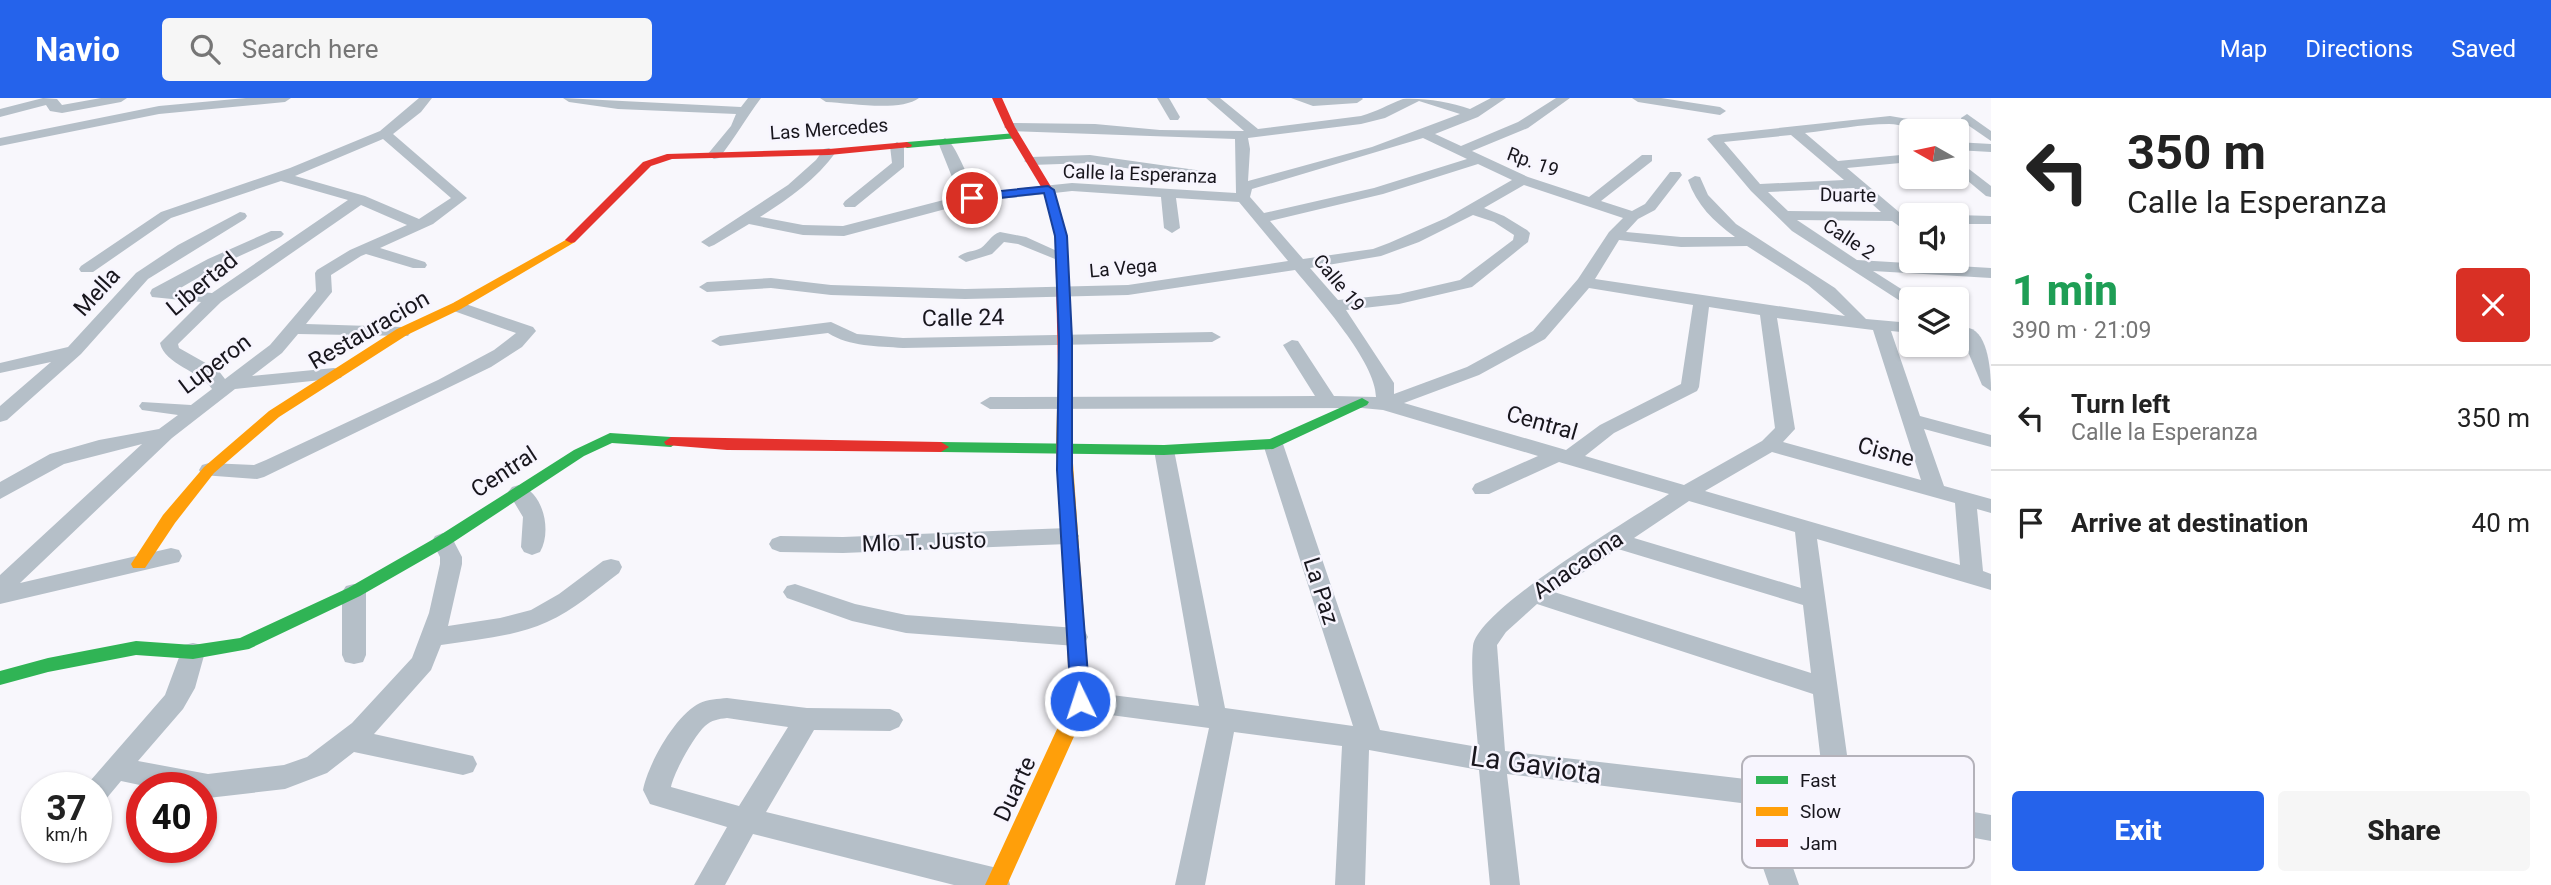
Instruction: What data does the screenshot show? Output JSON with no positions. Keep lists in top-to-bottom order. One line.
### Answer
{"streets":{"street":["Las Mercedes","Rp. 19","Calle la Esperanza","Duarte","Calle 2","La Vega","Calle 19","Libertad","Mella","Calle 24","Restauracion","Luperon","Central","Cisne","Mlo T. Justo","Anacaona","La Paz","La Gaviota"]},"crossings":[["Las Mercedes","Duarte"],["Las Mercedes","Restauracion"],["Rp. 19","La Vega"],["Calle la Esperanza","Duarte"],["Calle la Esperanza","Calle 19"],["Duarte","Calle 2"],["Duarte","La Vega"],["Duarte","Calle 24"],["Duarte","Central"],["Duarte","Mlo T. Justo"],["Duarte","La Gaviota"],["La Vega","Calle 19"],["Calle 19","Central"],["Libertad","Luperon"],["Central","Anacaona"],["Central","La Paz"],["Cisne","Anacaona"],["Anacaona","La Gaviota"],["La Paz","La Gaviota"]],"legend":["Fast","Slow","Jam"],"north":"left","page":{"header":"Navio","search":"Search here","nav":["Map","Directions","Saved"],"turn":["350 m","Calle la Esperanza"],"heading":["1 min","390 m · 21:09"],"list":[{"name":"Turn left","note":"Calle la Esperanza","value":"350 m"},{"name":"Arrive at destination","value":"40 m"}],"speed":"37 km/h","limit":"40","buttons":["Exit","Share"]}}
